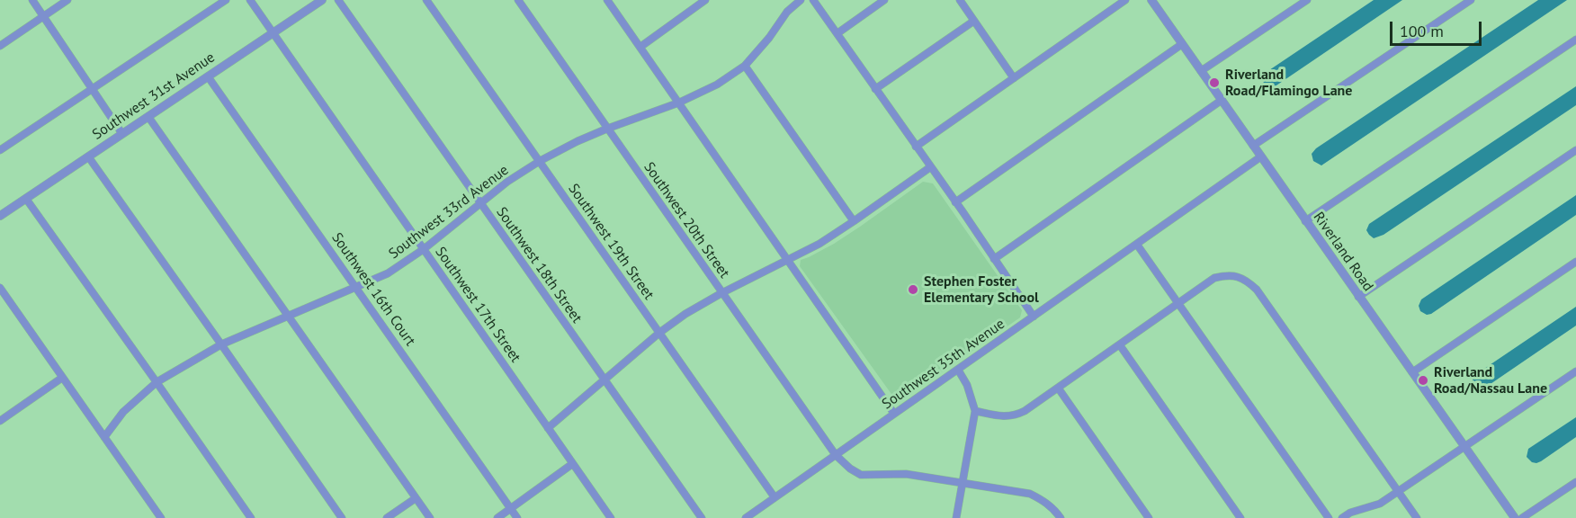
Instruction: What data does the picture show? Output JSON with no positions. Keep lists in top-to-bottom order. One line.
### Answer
{"streets":{"street":["Southwest 31st Avenue","Southwest 33rd Avenue","Southwest 20th Street","Southwest 19th Street","Riverland Road","Southwest 18th Street","Southwest 16th Court","Southwest 17th Street","Southwest 35th Avenue"]},"crossings":[["Southwest 31st Avenue","Southwest 16th Court"],["Southwest 31st Avenue","Southwest 17th Street"],["Southwest 33rd Avenue","Southwest 20th Street"],["Southwest 33rd Avenue","Southwest 19th Street"],["Southwest 33rd Avenue","Southwest 18th Street"],["Southwest 33rd Avenue","Southwest 16th Court"],["Southwest 33rd Avenue","Southwest 17th Street"],["Southwest 20th Street","Southwest 35th Avenue"],["Southwest 19th Street","Southwest 35th Avenue"],["Riverland Road","Southwest 35th Avenue"]],"places":["Riverland Road/Flamingo Lane","Stephen Foster Elementary School","Riverland Road/Nassau Lane"],"scale_bar":"100 m"}
